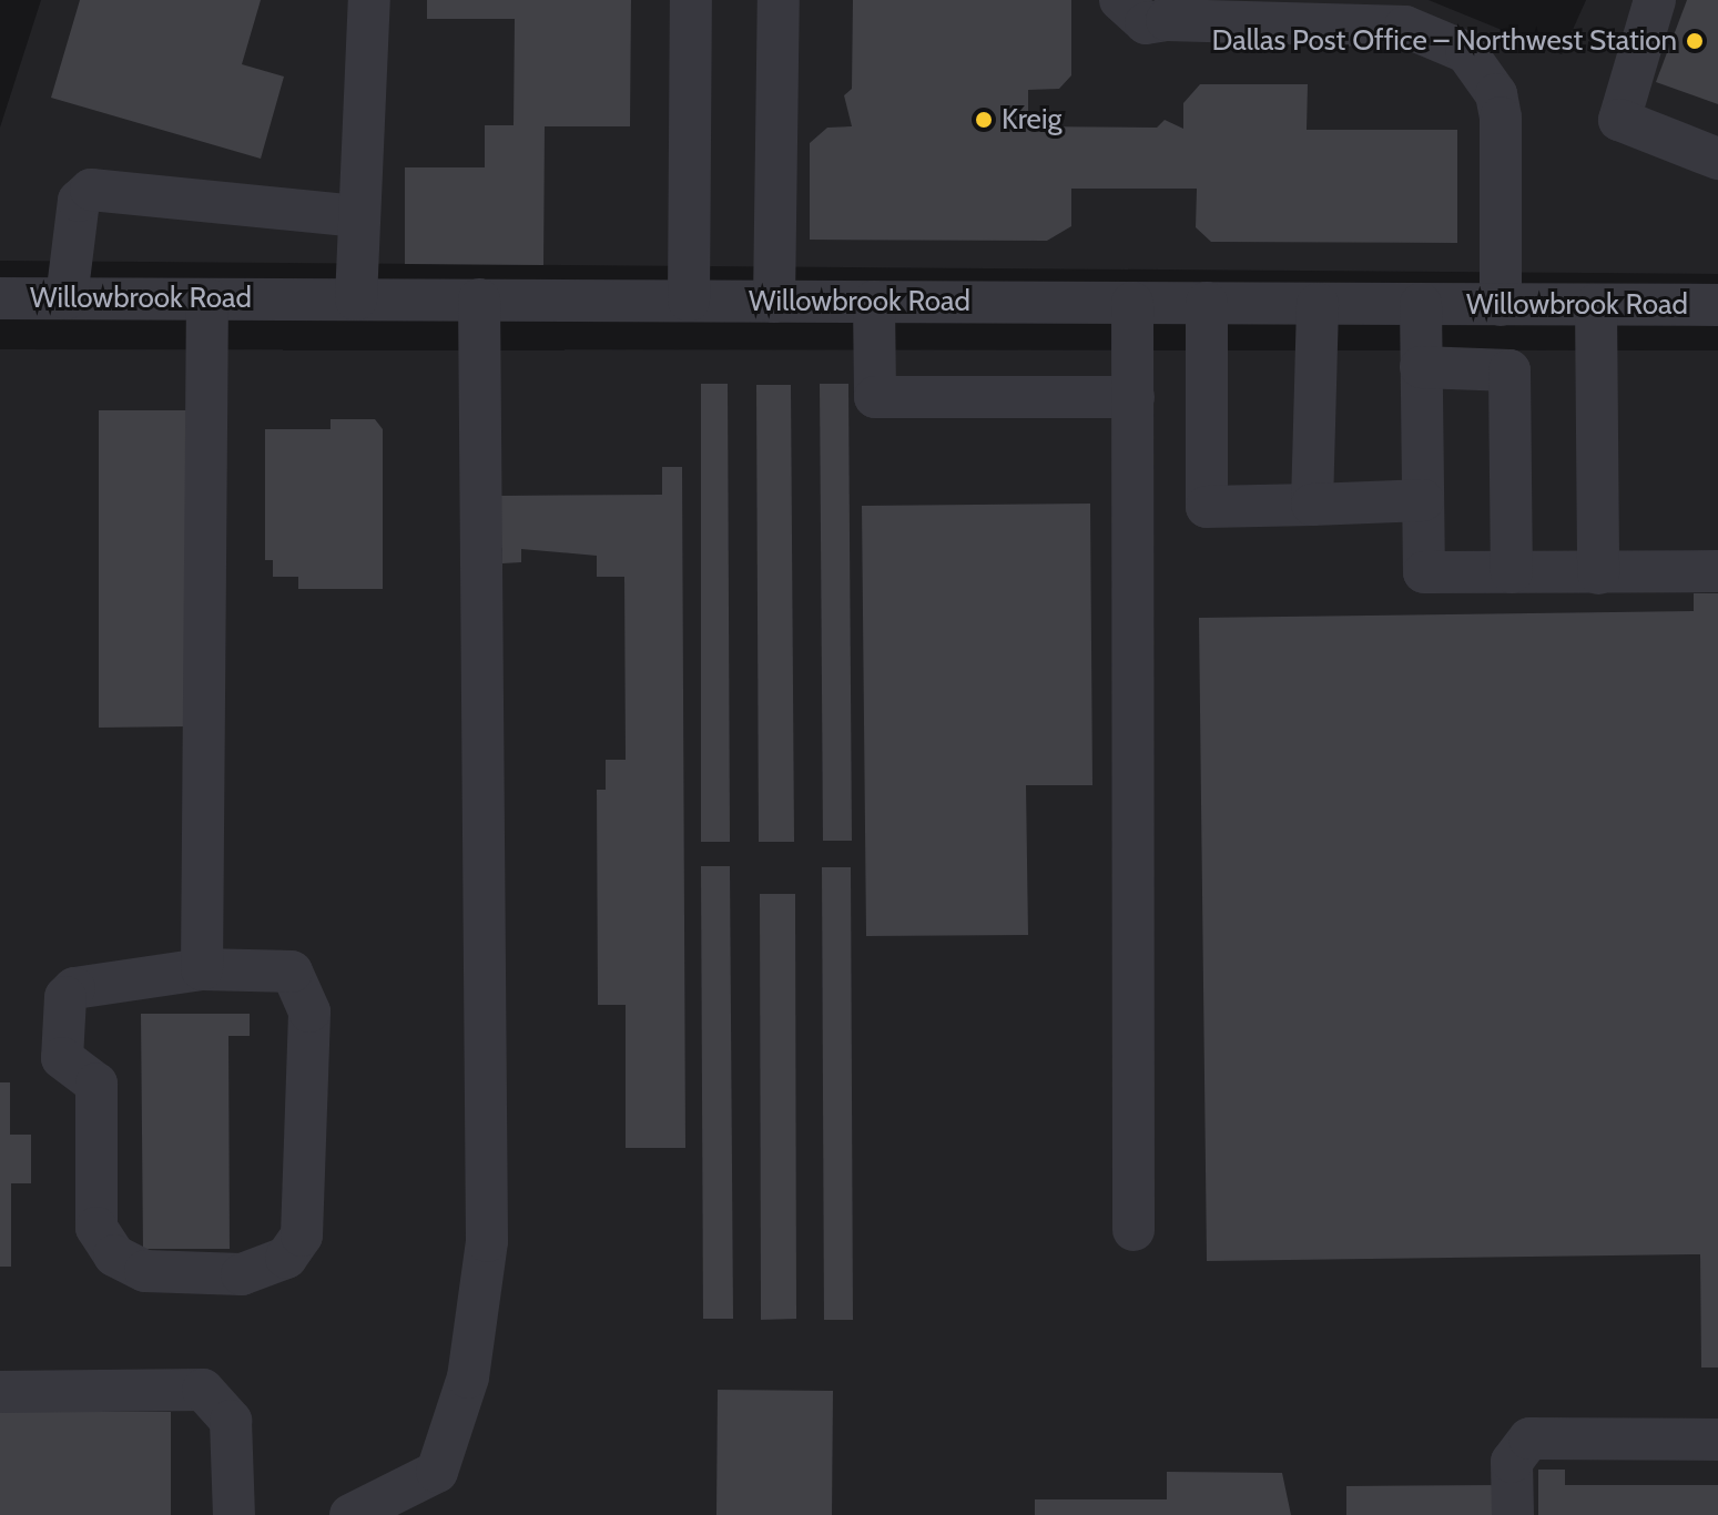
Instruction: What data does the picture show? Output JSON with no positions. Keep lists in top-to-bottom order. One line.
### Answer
{"streets":{"street":["Willowbrook Road"]},"places":["Dallas Post Office – Northwest Station","Kreig"]}
